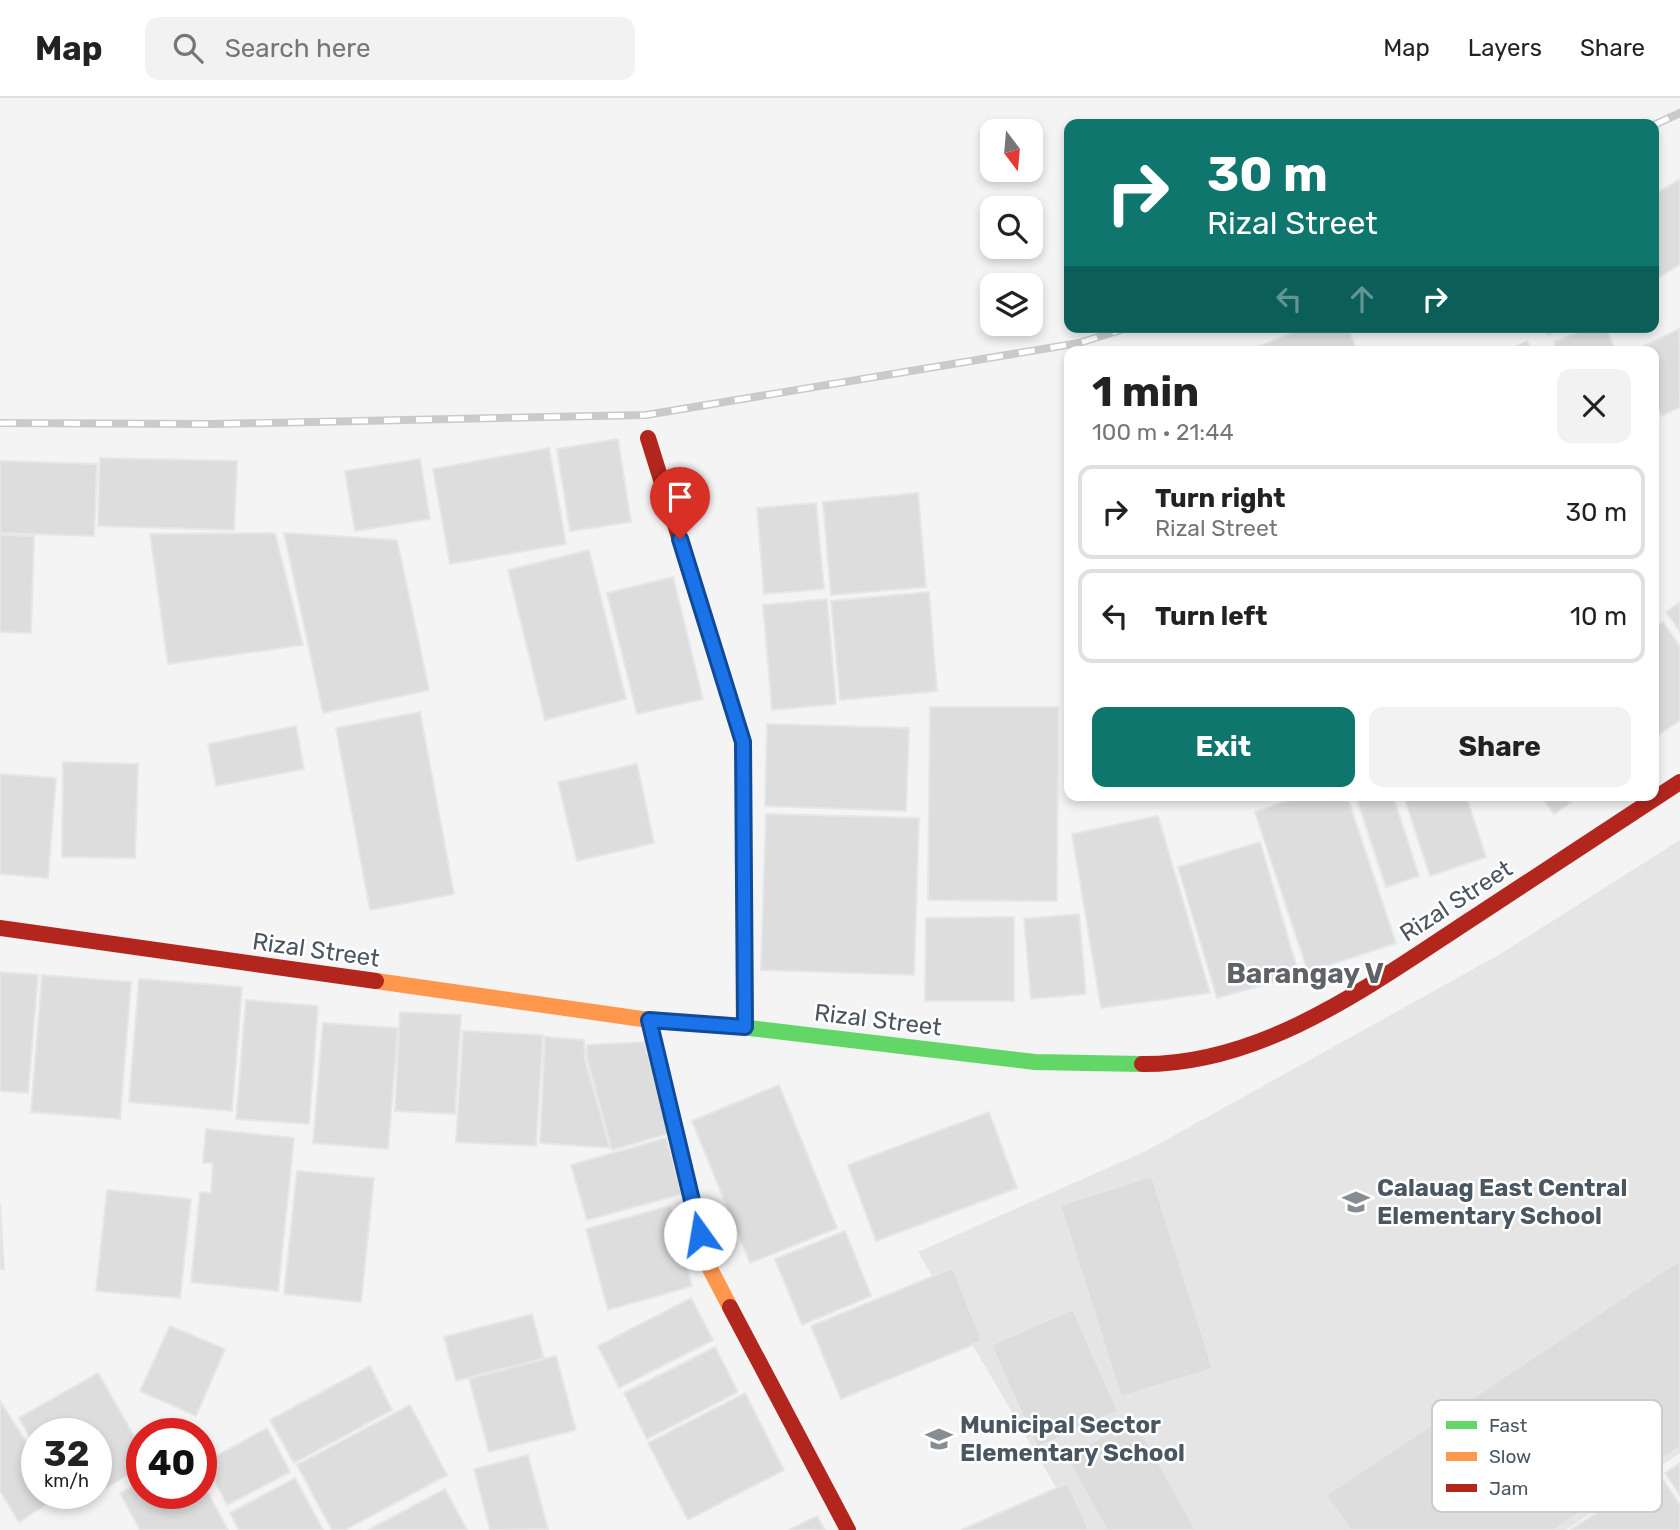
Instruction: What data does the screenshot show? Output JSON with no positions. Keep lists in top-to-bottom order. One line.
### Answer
{"streets":{"street":["Rizal Street"]},"districts":["Barangay V"],"places":{"school or university":["Calauag East Central Elementary School","Municipal Sector Elementary School"]},"legend":["Fast","Slow","Jam"],"north":"bottom","page":{"header":"Map","search":"Search here","nav":["Map","Layers","Share"],"turn":["30 m","Rizal Street"],"heading":["1 min","100 m · 21:44"],"list":[{"name":"Turn right","note":"Rizal Street","value":"30 m"},{"name":"Turn left","value":"10 m"}],"buttons":["Exit","Share"],"speed":"32 km/h","limit":"40"}}
